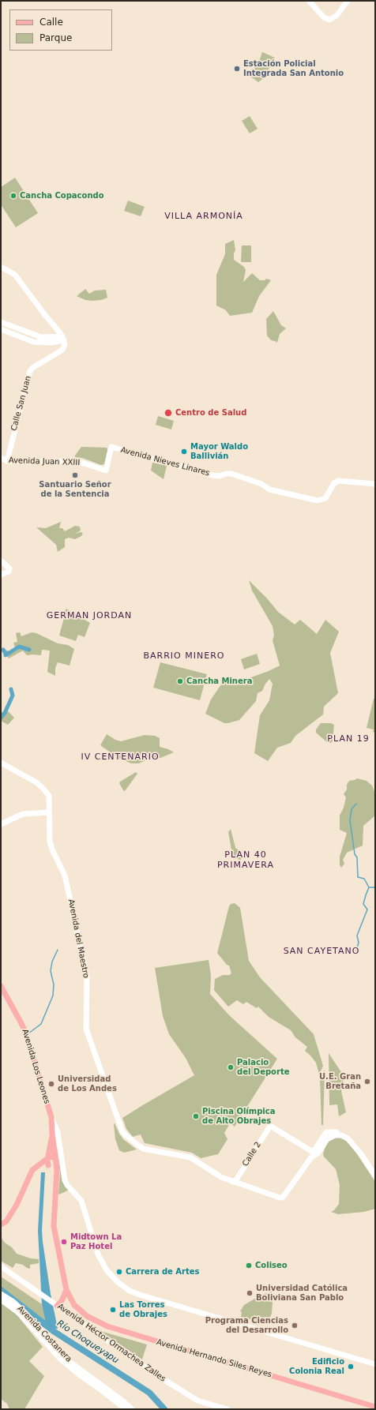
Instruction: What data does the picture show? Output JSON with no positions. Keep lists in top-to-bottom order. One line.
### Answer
{"streets":{"main road":["Calle San Juan","Avenida Juan XXIII","Avenida Nieves Linares","Avenida del Maestro","Avenida Los Leones","Calle 2","Avenida Costanera","Avenida Héctor Ormachea Zalles","Avenida Hernando Siles Reyes"]},"crossings":[["Calle San Juan","Avenida Juan XXIII"],["Avenida Juan XXIII","Avenida Nieves Linares"],["Avenida del Maestro","Calle 2"],["Avenida Los Leones","Avenida Hernando Siles Reyes"]],"districts":["VILLA ARMONÍA","GERMAN JORDAN","BARRIO MINERO","PLAN 19","IV CENTENARIO","PLAN 40 PRIMAVERA","SAN CAYETANO"],"water":["Río Choqueyapu"],"places":["Estación Policial Integrada San Antonio","Cancha Copacondo","Centro de Salud","Mayor Waldo Ballivián","Santuario Señor de la Sentencia","Cancha Minera","Palacio del Deporte","U.E. Gran Bretaña","Universidad de Los Andes","Piscina Olímpica de Alto Obrajes","Midtown La Paz Hotel","Coliseo","Carrera de Artes","Universidad Católica Boliviana San Pablo","Las Torres de Obrajes","Programa Ciencias del Desarrollo","Edificio Colonia Real"],"legend":["Calle","Parque"]}
